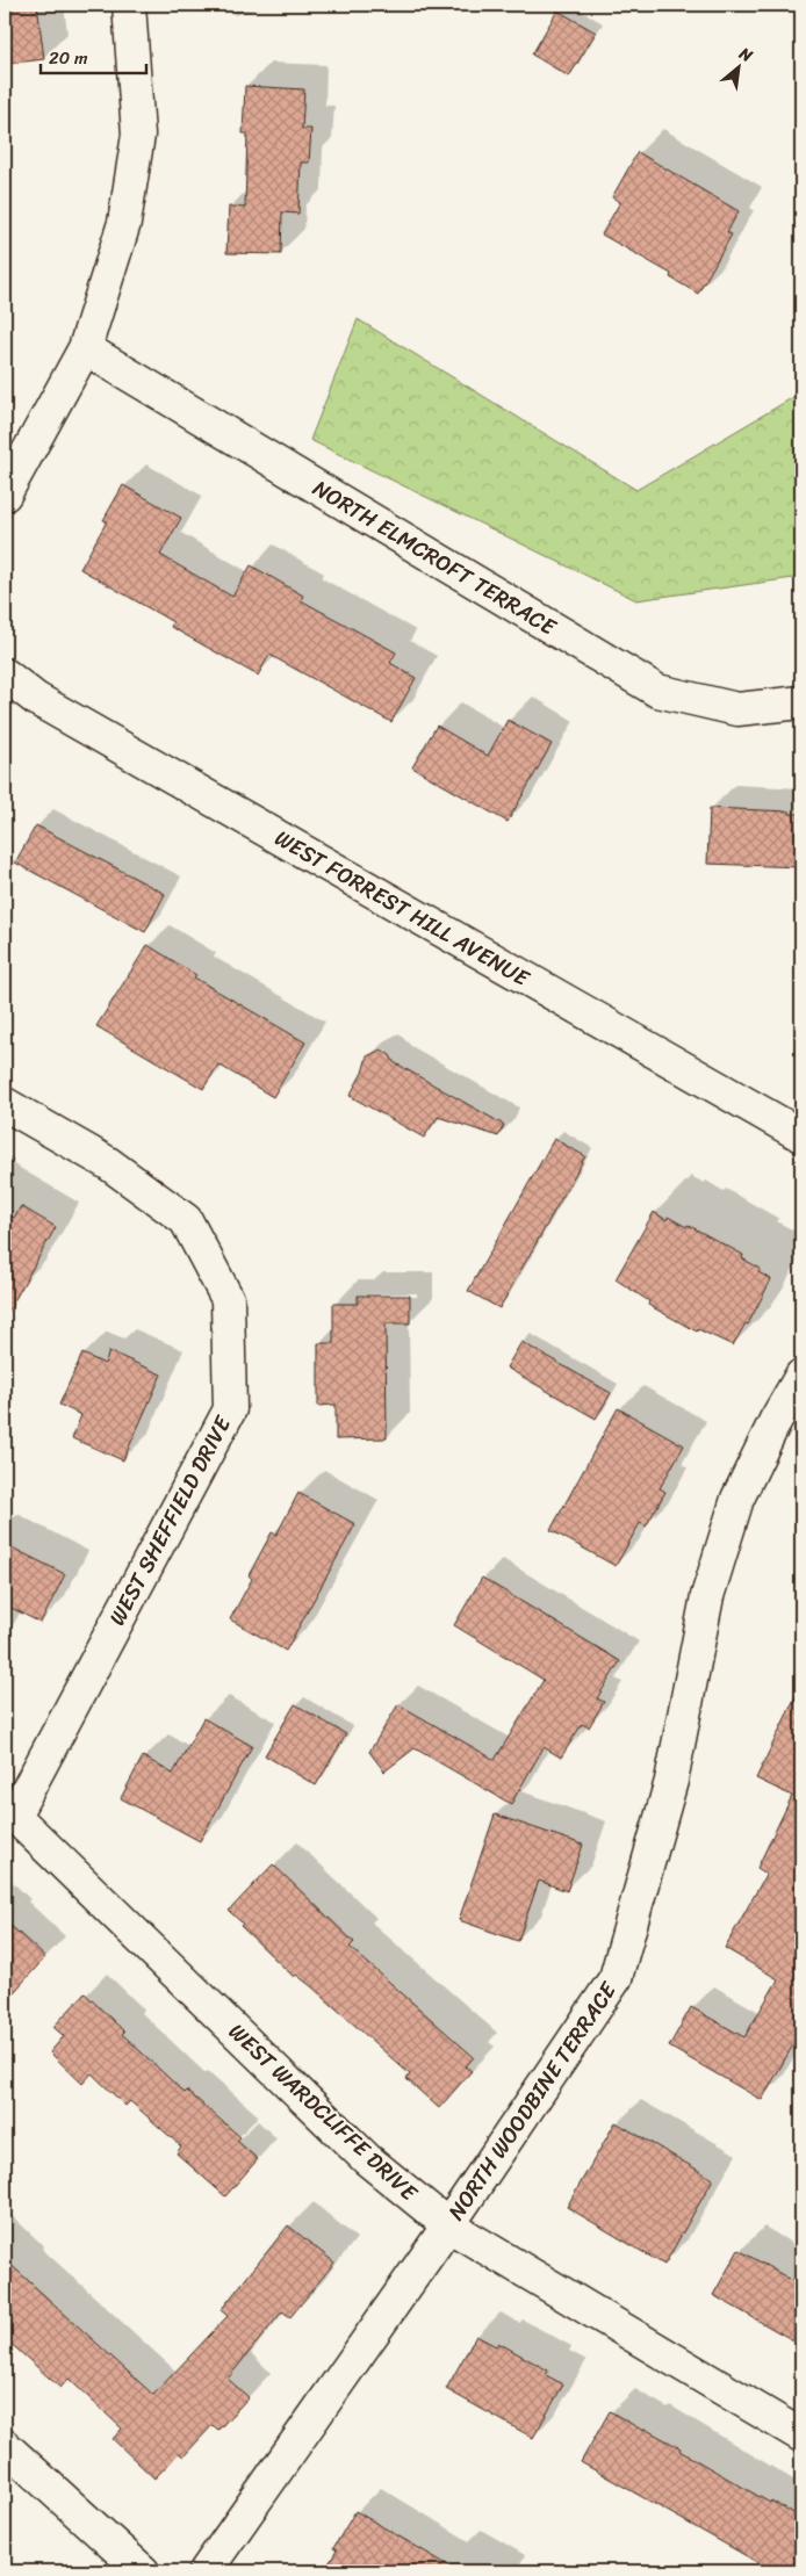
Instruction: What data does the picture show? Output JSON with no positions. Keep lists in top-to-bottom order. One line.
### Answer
{"streets":{"street":["NORTH ELMCROFT TERRACE","WEST FORREST HILL AVENUE","WEST SHEFFIELD DRIVE","NORTH WOODBINE TERRACE","WEST WARDCLIFFE DRIVE"]},"crossings":[["WEST SHEFFIELD DRIVE","WEST WARDCLIFFE DRIVE"],["NORTH WOODBINE TERRACE","WEST WARDCLIFFE DRIVE"]],"scale_bar":"20 m","north":"top right"}
